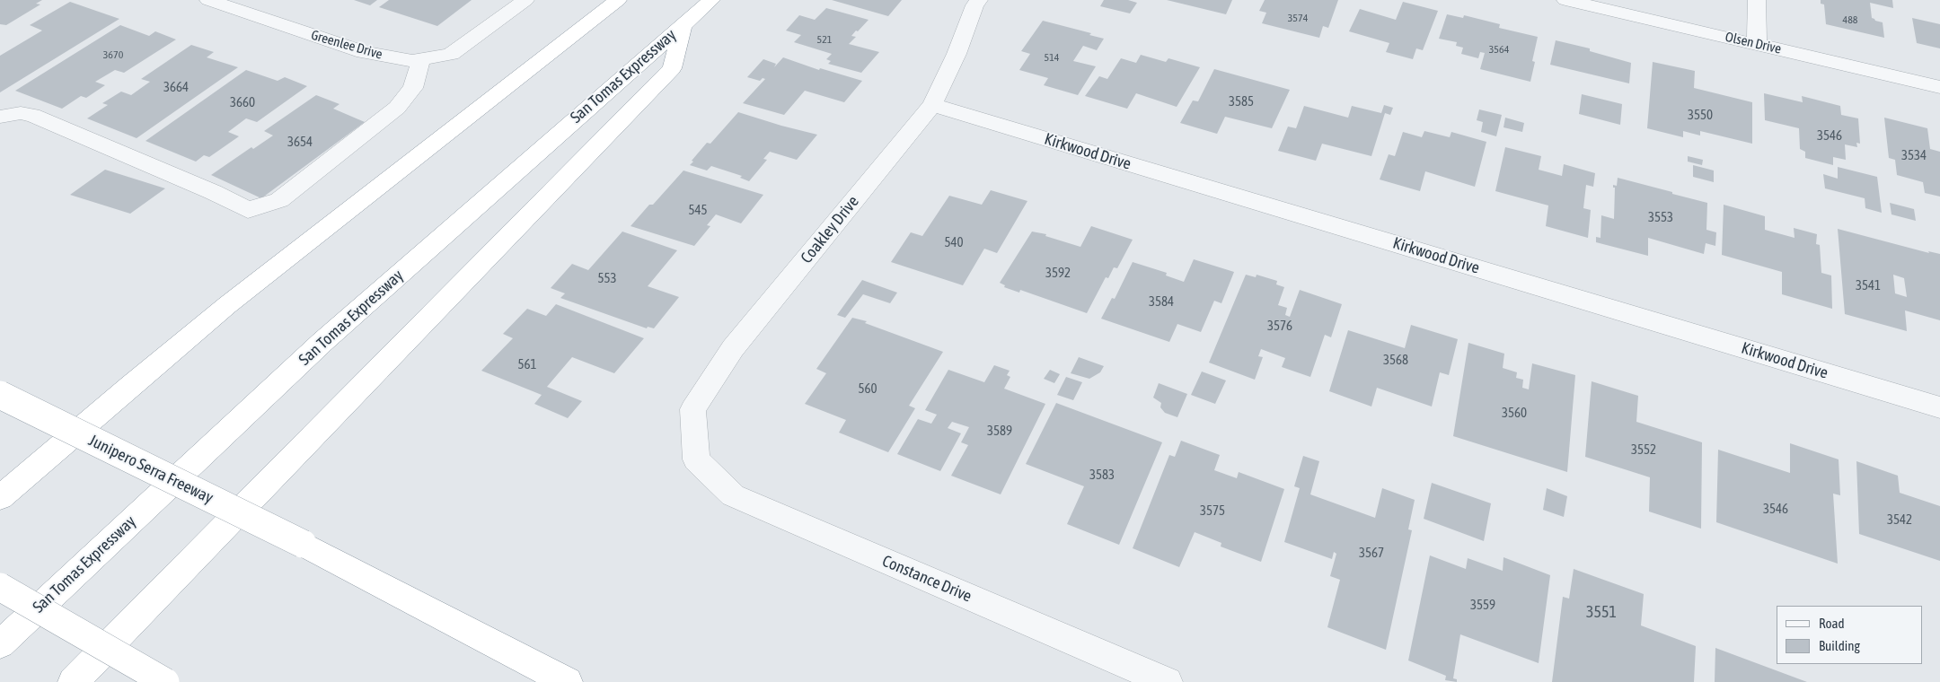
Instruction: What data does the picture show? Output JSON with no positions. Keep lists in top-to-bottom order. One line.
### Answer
{"streets":{"highway":["San Tomas Expressway","Junipero Serra Freeway"],"street":["Olsen Drive","Greenlee Drive","Kirkwood Drive","Coakley Drive","Constance Drive"]},"crossings":[["Kirkwood Drive","Coakley Drive"],["Coakley Drive","Constance Drive"]],"house_numbers":["3574","488","521","3564","3670","514","3664","3585","3660","3550","3546","3654","3534","545","3553","540","3592","553","3541","3584","3576","3568","561","560","3560","3589","3552","3583","3546","3575","3542","3567","3559","3551"],"legend":["Road","Building"]}
